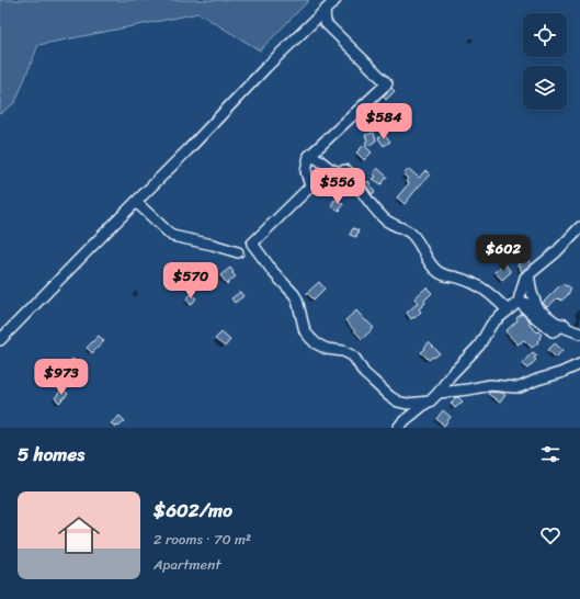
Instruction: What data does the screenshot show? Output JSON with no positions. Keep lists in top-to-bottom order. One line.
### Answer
{"page":{"price":["$584","$556","$602","$570","$973"],"heading":"5 homes","list":[{"name":"$602/mo","note":"2 rooms · 70 m² · Apartment"}]}}
